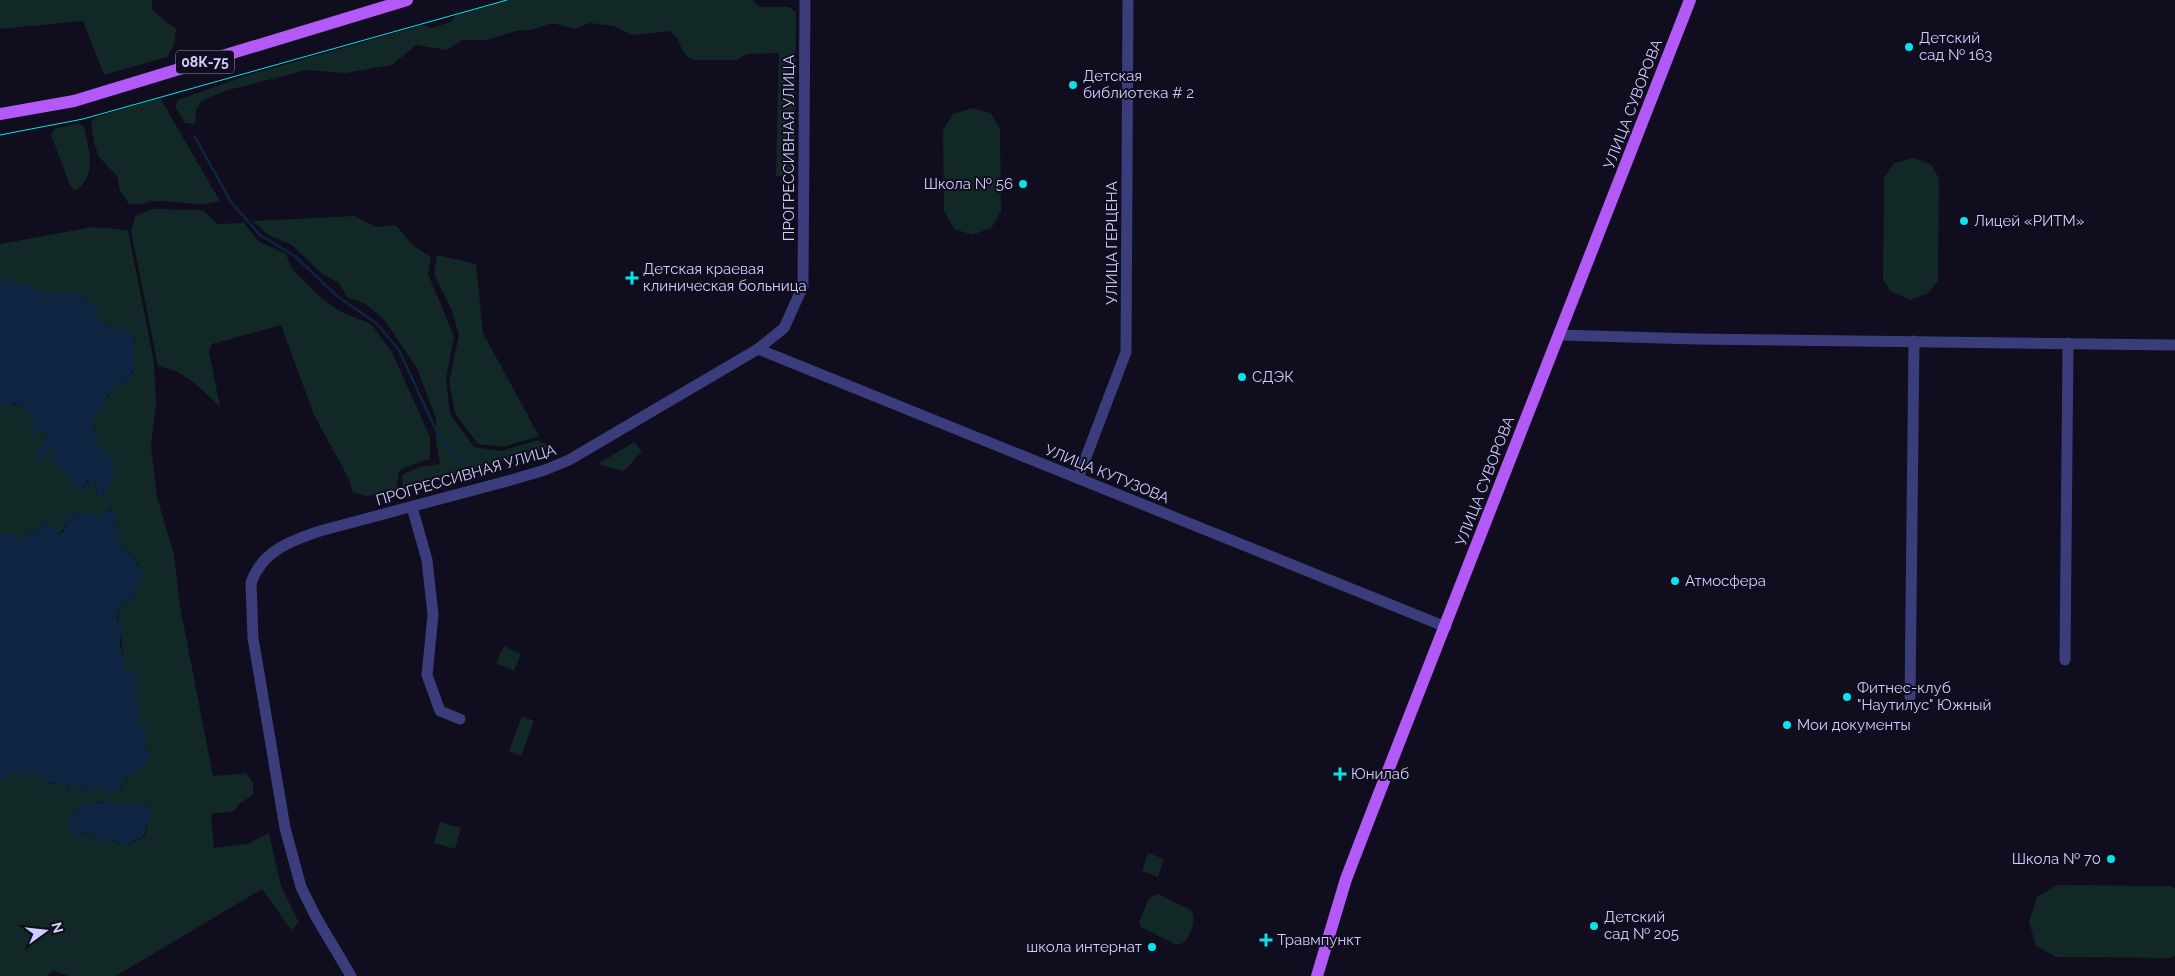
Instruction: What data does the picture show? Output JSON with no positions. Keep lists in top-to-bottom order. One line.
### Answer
{"streets":{"main road":["08К-75","УЛИЦА СУВОРОВА"],"street":["ПРОГРЕССИВНАЯ УЛИЦА","УЛИЦА ГЕРЦЕНА","УЛИЦА КУТУЗОВА"]},"crossings":[["УЛИЦА СУВОРОВА","УЛИЦА КУТУЗОВА"],["ПРОГРЕССИВНАЯ УЛИЦА","УЛИЦА КУТУЗОВА"],["УЛИЦА ГЕРЦЕНА","УЛИЦА КУТУЗОВА"]],"places":{"other":["Детский сад № 163","Детская библиотека # 2","Школа № 56","Лицей «РИТМ»","СДЭК","Атмосфера","Фитнес-клуб \"Наутилус\" Южный","Мои документы","Школа № 70","Детский сад № 205","школа интернат"],"health":["Детская краевая клиническая больница","Юнилаб","Травмпункт"]},"north":"right"}
